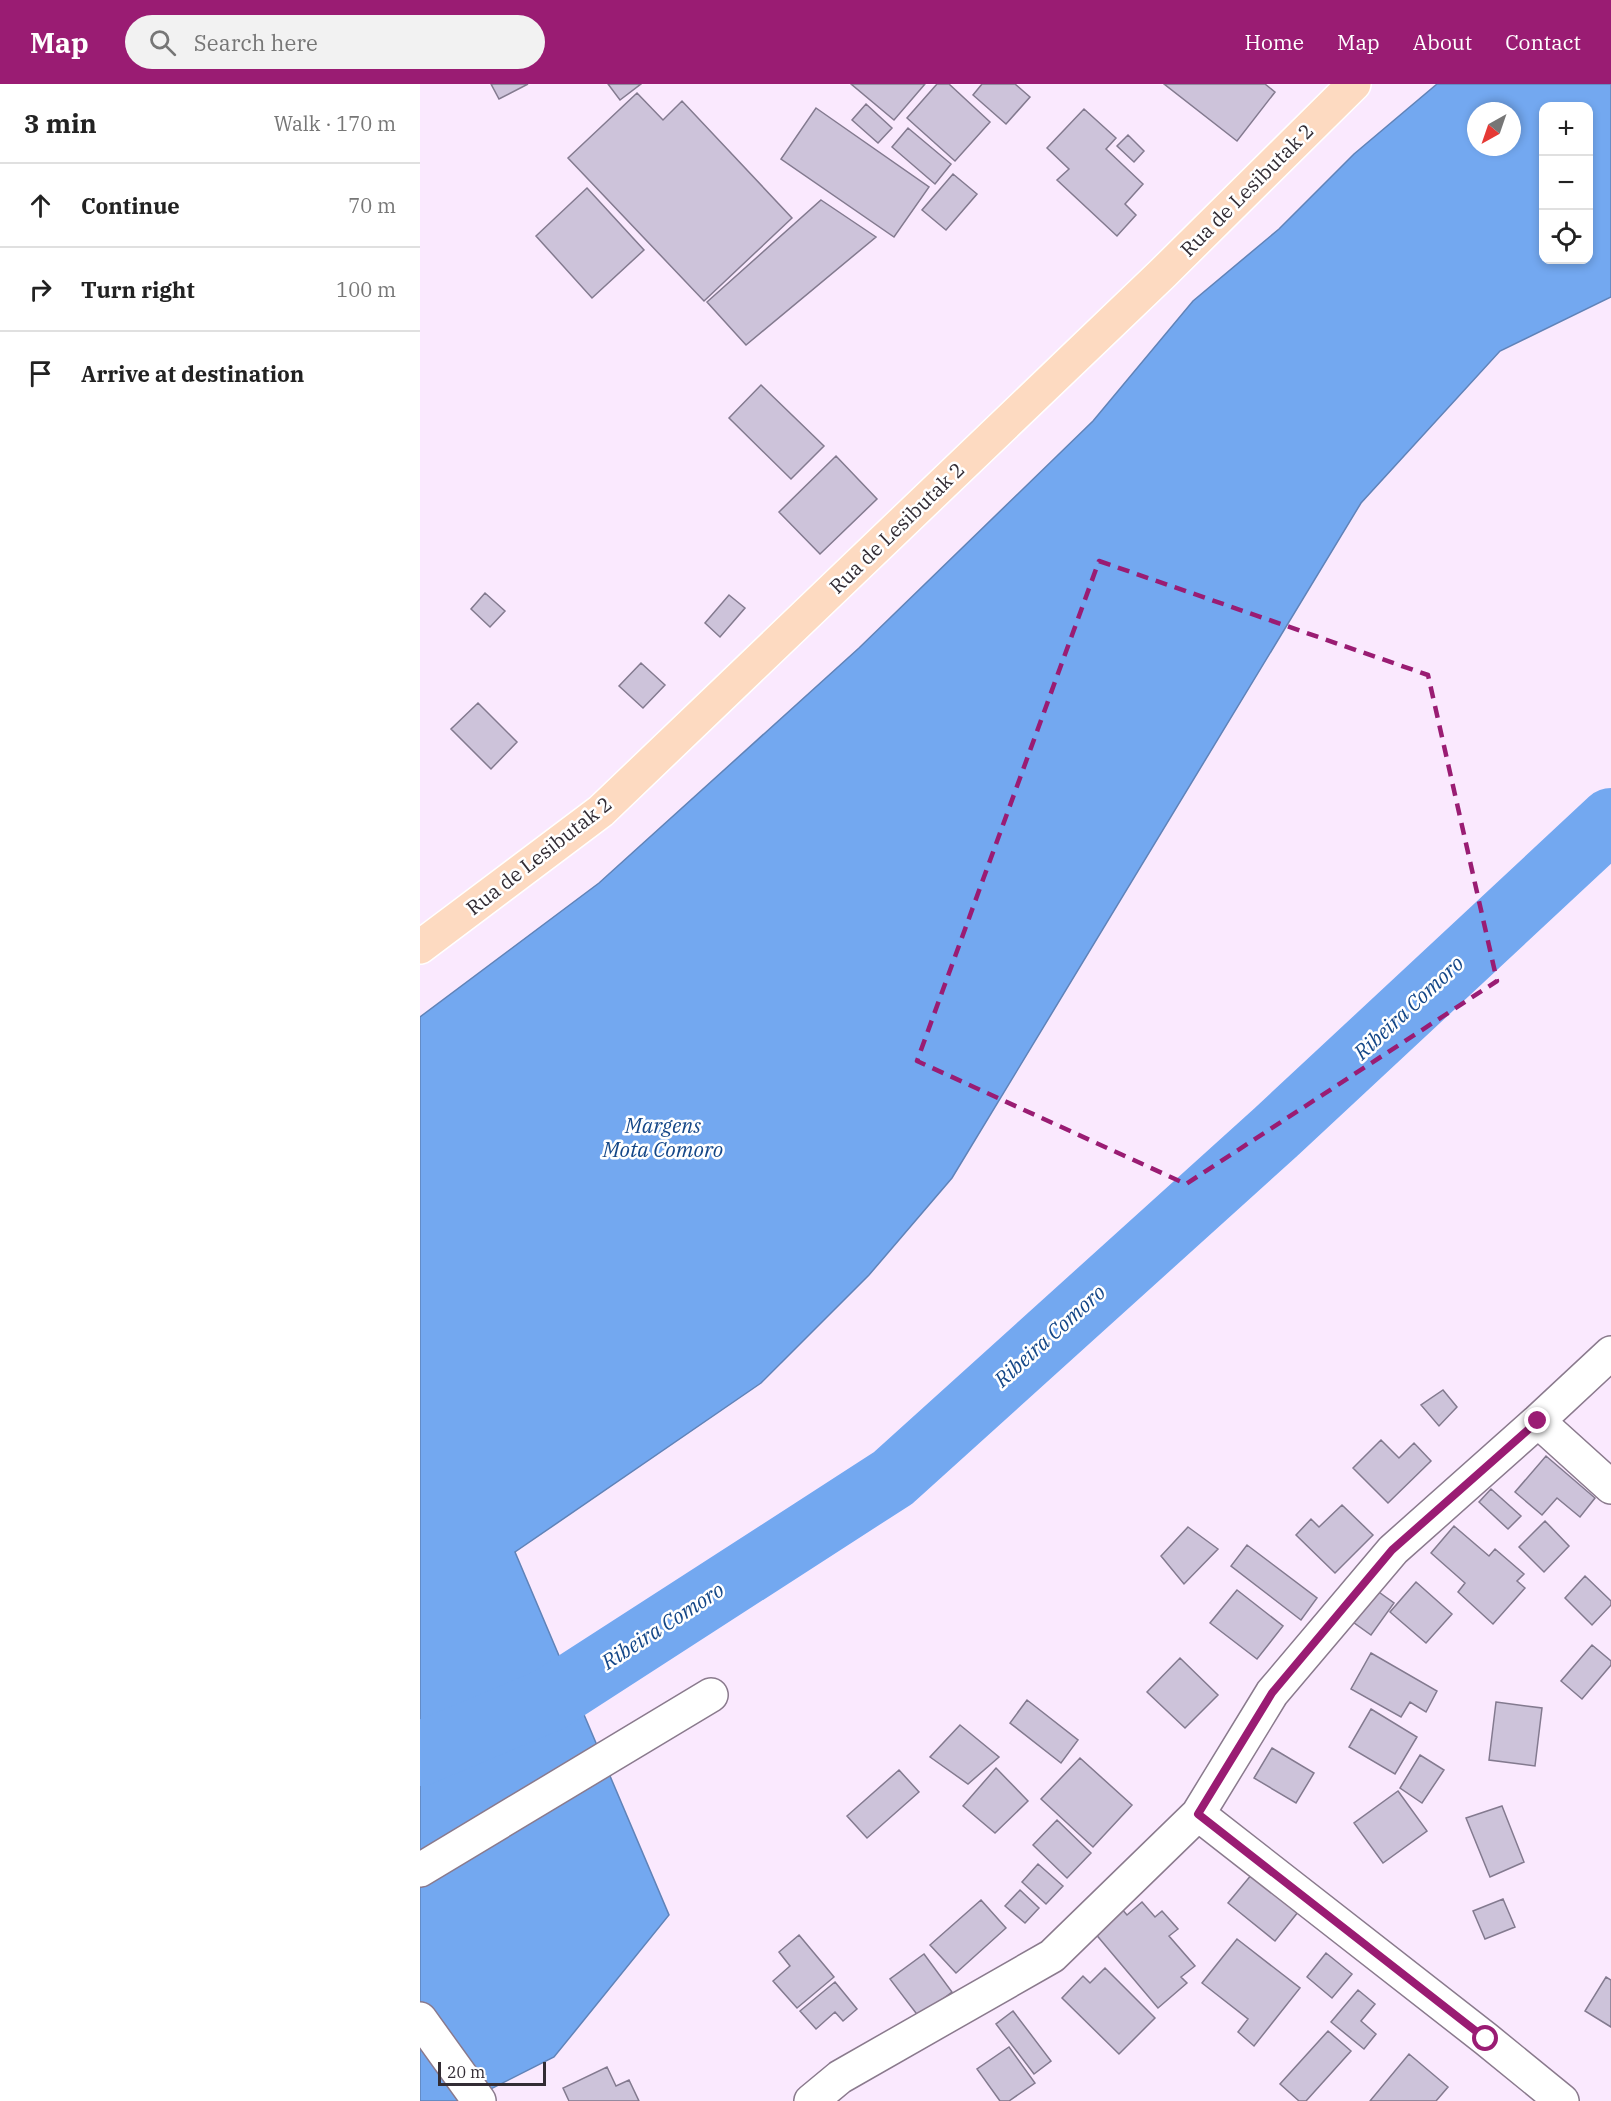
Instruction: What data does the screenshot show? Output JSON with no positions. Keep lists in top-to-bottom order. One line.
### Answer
{"streets":{"main road":["Rua de Lesibutak 2"]},"water":["Ribeira Comoro","Margens Mota Comoro"],"scale_bar":"20 m","north":"bottom left","page":{"header":"Map","search":"Search here","nav":["Home","Map","About","Contact"],"heading":["3 min","Walk · 170 m"],"map_buttons":["+","−"],"list":[["Continue","70 m"],["Turn right","100 m"],"Arrive at destination"],"scale":"20 m"}}
